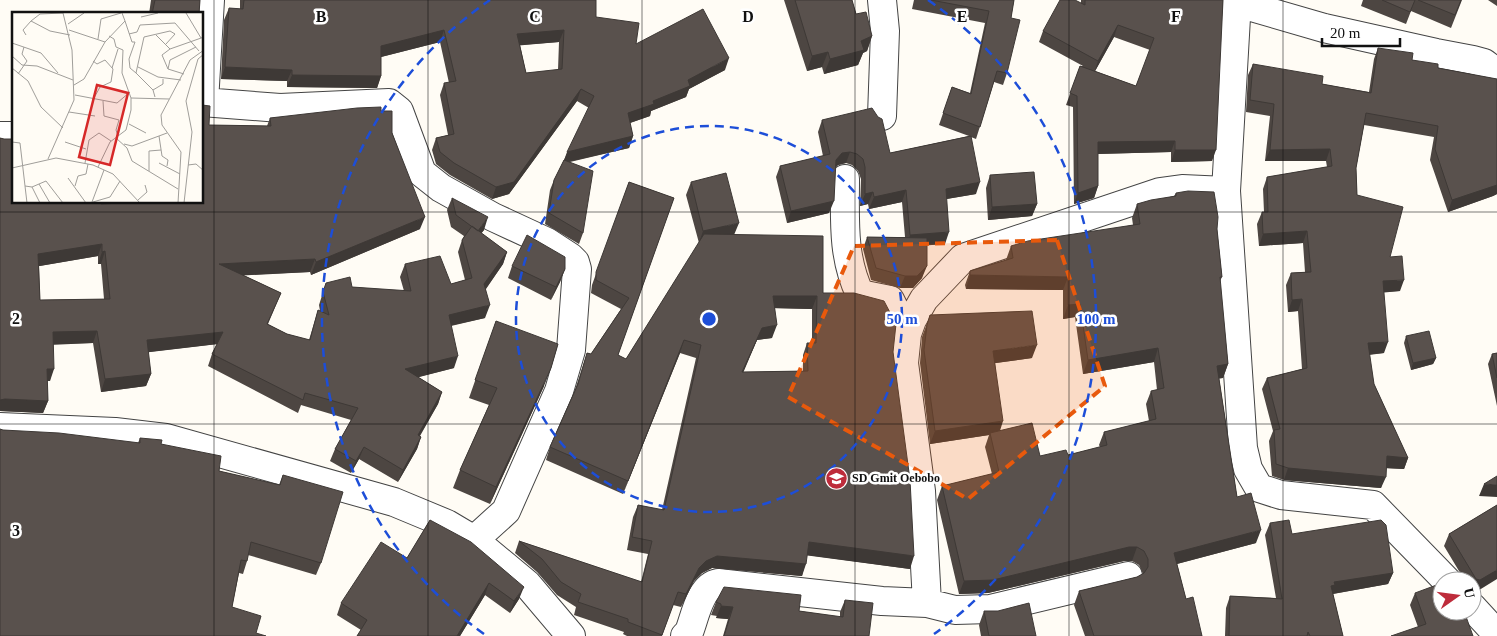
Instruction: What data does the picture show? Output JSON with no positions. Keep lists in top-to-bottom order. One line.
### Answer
{"places":{"school or university":["SD Gmit Oebobo"]},"scale_bar":"20 m","north":"right","grid":{"columns":["B","C","D","E","F"],"rows":["2","3"]},"rings":["50 m","100 m"]}
